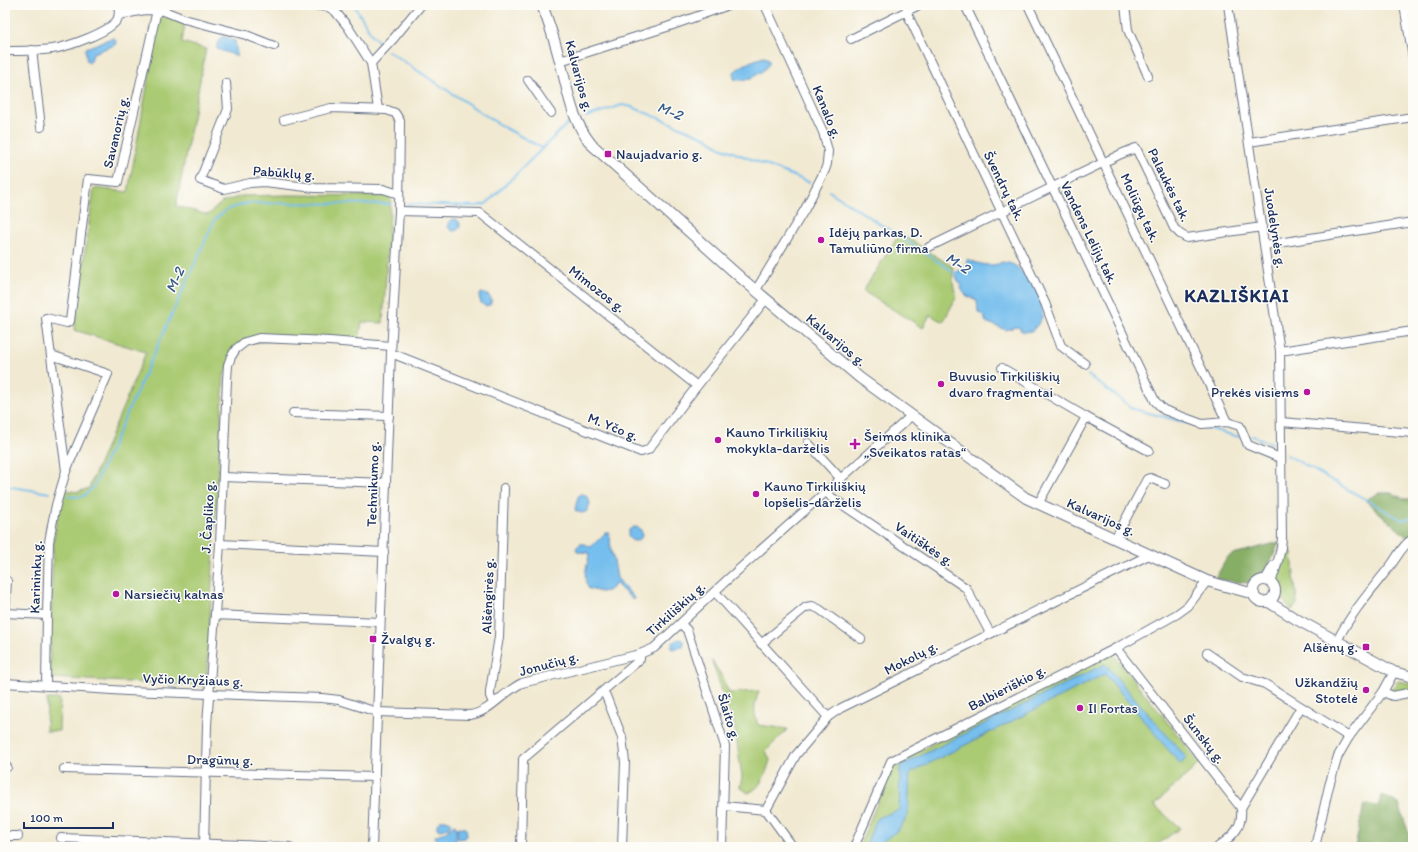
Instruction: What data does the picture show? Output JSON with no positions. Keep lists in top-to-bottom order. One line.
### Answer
{"streets":{"main road":["Kalvarijos g."],"street":["Kanalo g.","Savanorių g.","Pabūklų g.","Palaukės tak.","Švendrų tak.","Moliūgų tak.","Juodelynės g.","Vandens Lelijų tak.","Mimozos g.","M. Yčo g.","Technikumo g.","J. Čapliko g.","Vaitiškės g.","Karininkų g.","Alšėngirės g.","Tirkiliškių g.","Mokolų g.","Jonučių g.","Vyčio Kryžiaus g.","Balbieriškio g.","Šlaito g.","Šunskų g.","Dragūnų g."]},"crossings":[["Kalvarijos g.","Kanalo g."],["Kalvarijos g.","Juodelynės g."],["Kalvarijos g.","M. Yčo g."],["Kalvarijos g.","Tirkiliškių g."],["Kalvarijos g.","Mokolų g."],["Kalvarijos g.","Balbieriškio g."],["Savanorių g.","Karininkų g."],["Pabūklų g.","Technikumo g."],["Palaukės tak.","Švendrų tak."],["Palaukės tak.","Moliūgų tak."],["Palaukės tak.","Juodelynės g."],["Palaukės tak.","Vandens Lelijų tak."],["Moliūgų tak.","Vandens Lelijų tak."],["Mimozos g.","M. Yčo g."],["Mimozos g.","Technikumo g."],["M. Yčo g.","Technikumo g."],["M. Yčo g.","J. Čapliko g."],["Technikumo g.","J. Čapliko g."],["Technikumo g.","Jonučių g."],["Technikumo g.","Vyčio Kryžiaus g."],["Technikumo g.","Dragūnų g."],["J. Čapliko g.","Vyčio Kryžiaus g."],["J. Čapliko g.","Dragūnų g."],["Vaitiškės g.","Tirkiliškių g."],["Vaitiškės g.","Mokolų g."],["Karininkų g.","Vyčio Kryžiaus g."],["Alšėngirės g.","Jonučių g."],["Tirkiliškių g.","Jonučių g."],["Tirkiliškių g.","Šlaito g."],["Jonučių g.","Vyčio Kryžiaus g."],["Balbieriškio g.","Šunskų g."]],"districts":["KAZLIŠKIAI"],"water":["M-2"],"places":{"transit":["Naujadvario g.","Žvalgų g.","Alšėnų g."],"other":["Idėjų parkas, D. Tamuliūno firma","Buvusio Tirkiliškių dvaro fragmentai","Prekės visiems","Kauno Tirkiliškių mokykla-darželis","Kauno Tirkiliškių lopšelis-darželis","Narsiečių kalnas","Užkandžių Stotelė","II Fortas"],"health":["Šeimos klinika „Sveikatos ratas“"]},"scale_bar":"100 m"}
